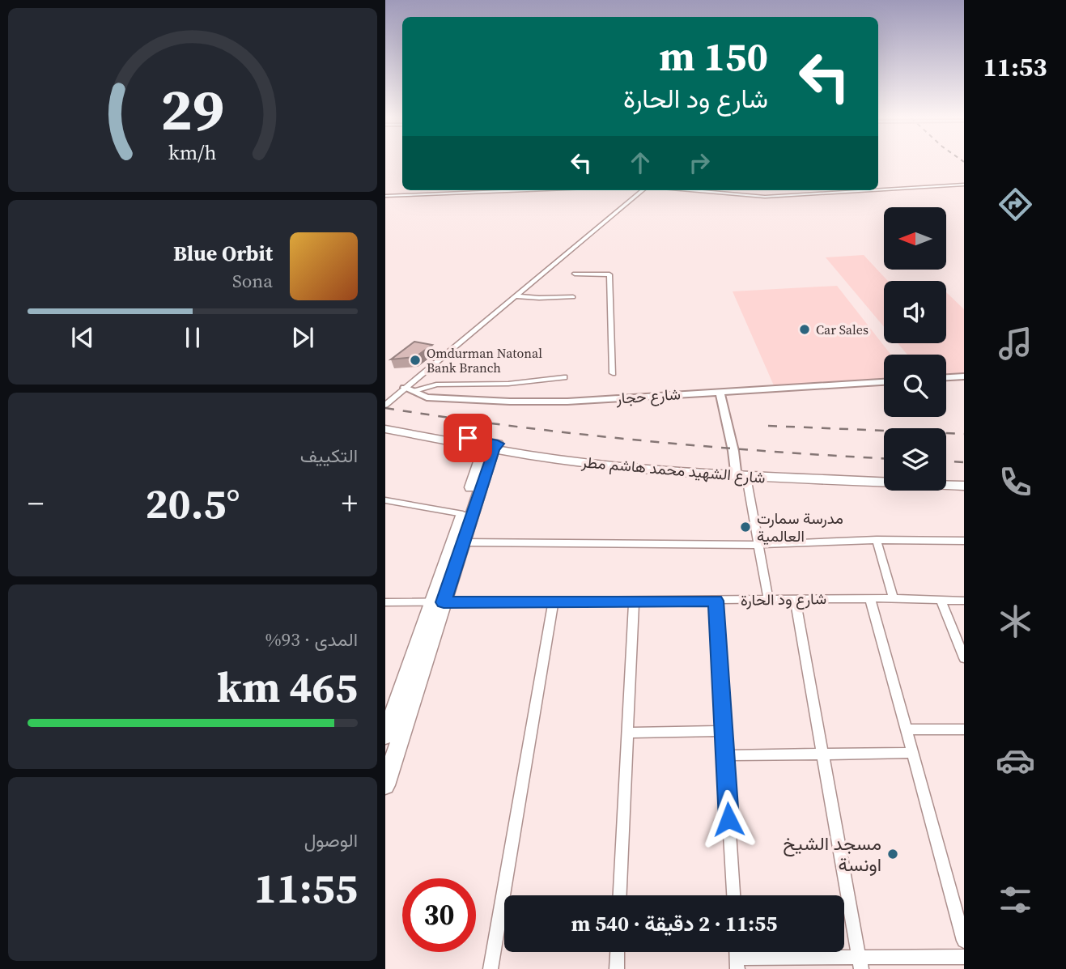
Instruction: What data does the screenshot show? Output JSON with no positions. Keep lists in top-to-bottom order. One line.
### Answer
{"streets":{"main road":["شارع الشهيد محمد هاشم مطر"],"street":["شارع حجار","شارع ود الحارة"]},"places":["Car Sales","Omdurman Natonal Bank Branch","مدرسة سمارت العالمية","مسجد الشيخ اونسة"],"north":"left","page":{"tabs":"11:53","turn":["150 m","شارع ود الحارة"],"song":["Blue Orbit","Sona"],"tile":["التكييف",["المدى · 93%","465 km"],["الوصول","11:55"]],"heat":["−","20.5°","+"],"limit":"30","trip":"11:55 · 2 دقيقة · 540 m","gauge":["29","km/h"]}}
